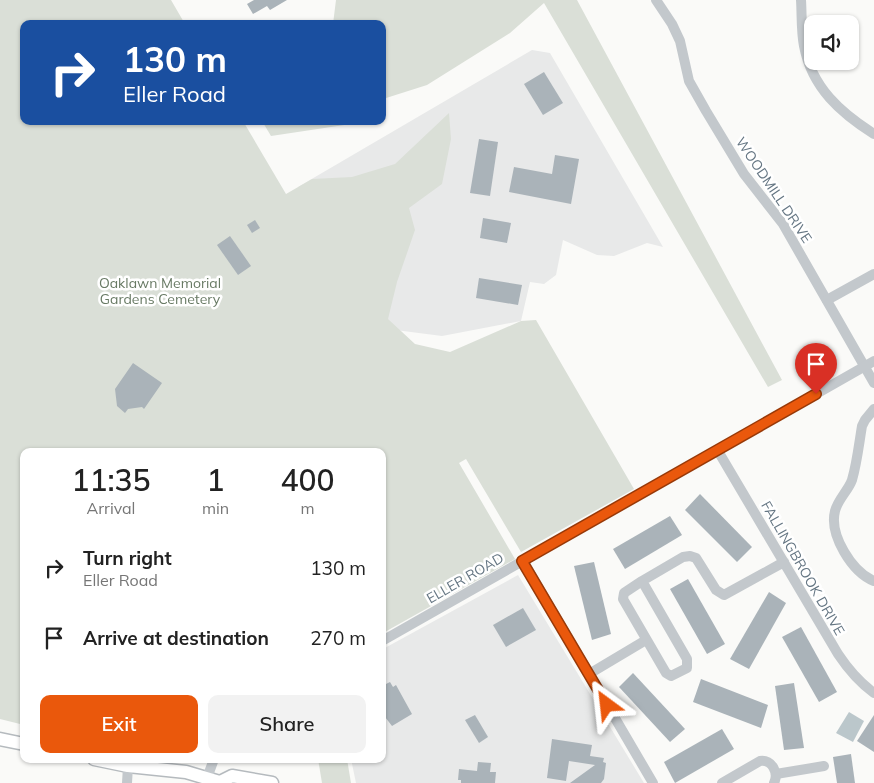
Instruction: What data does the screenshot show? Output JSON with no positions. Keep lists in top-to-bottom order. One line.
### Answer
{"streets":{"street":["WOODMILL DRIVE","FALLINGBROOK DRIVE","ELLER ROAD"]},"crossings":[["WOODMILL DRIVE","ELLER ROAD"],["FALLINGBROOK DRIVE","ELLER ROAD"]],"parks":["Oaklawn Memorial Gardens Cemetery"],"page":{"turn":["130 m","Eller Road"],"eta":["11:35","Arrival","1","min","400","m"],"list":[{"name":"Turn right","note":"Eller Road","value":"130 m"},{"name":"Arrive at destination","value":"270 m"}],"buttons":["Exit","Share"]}}
